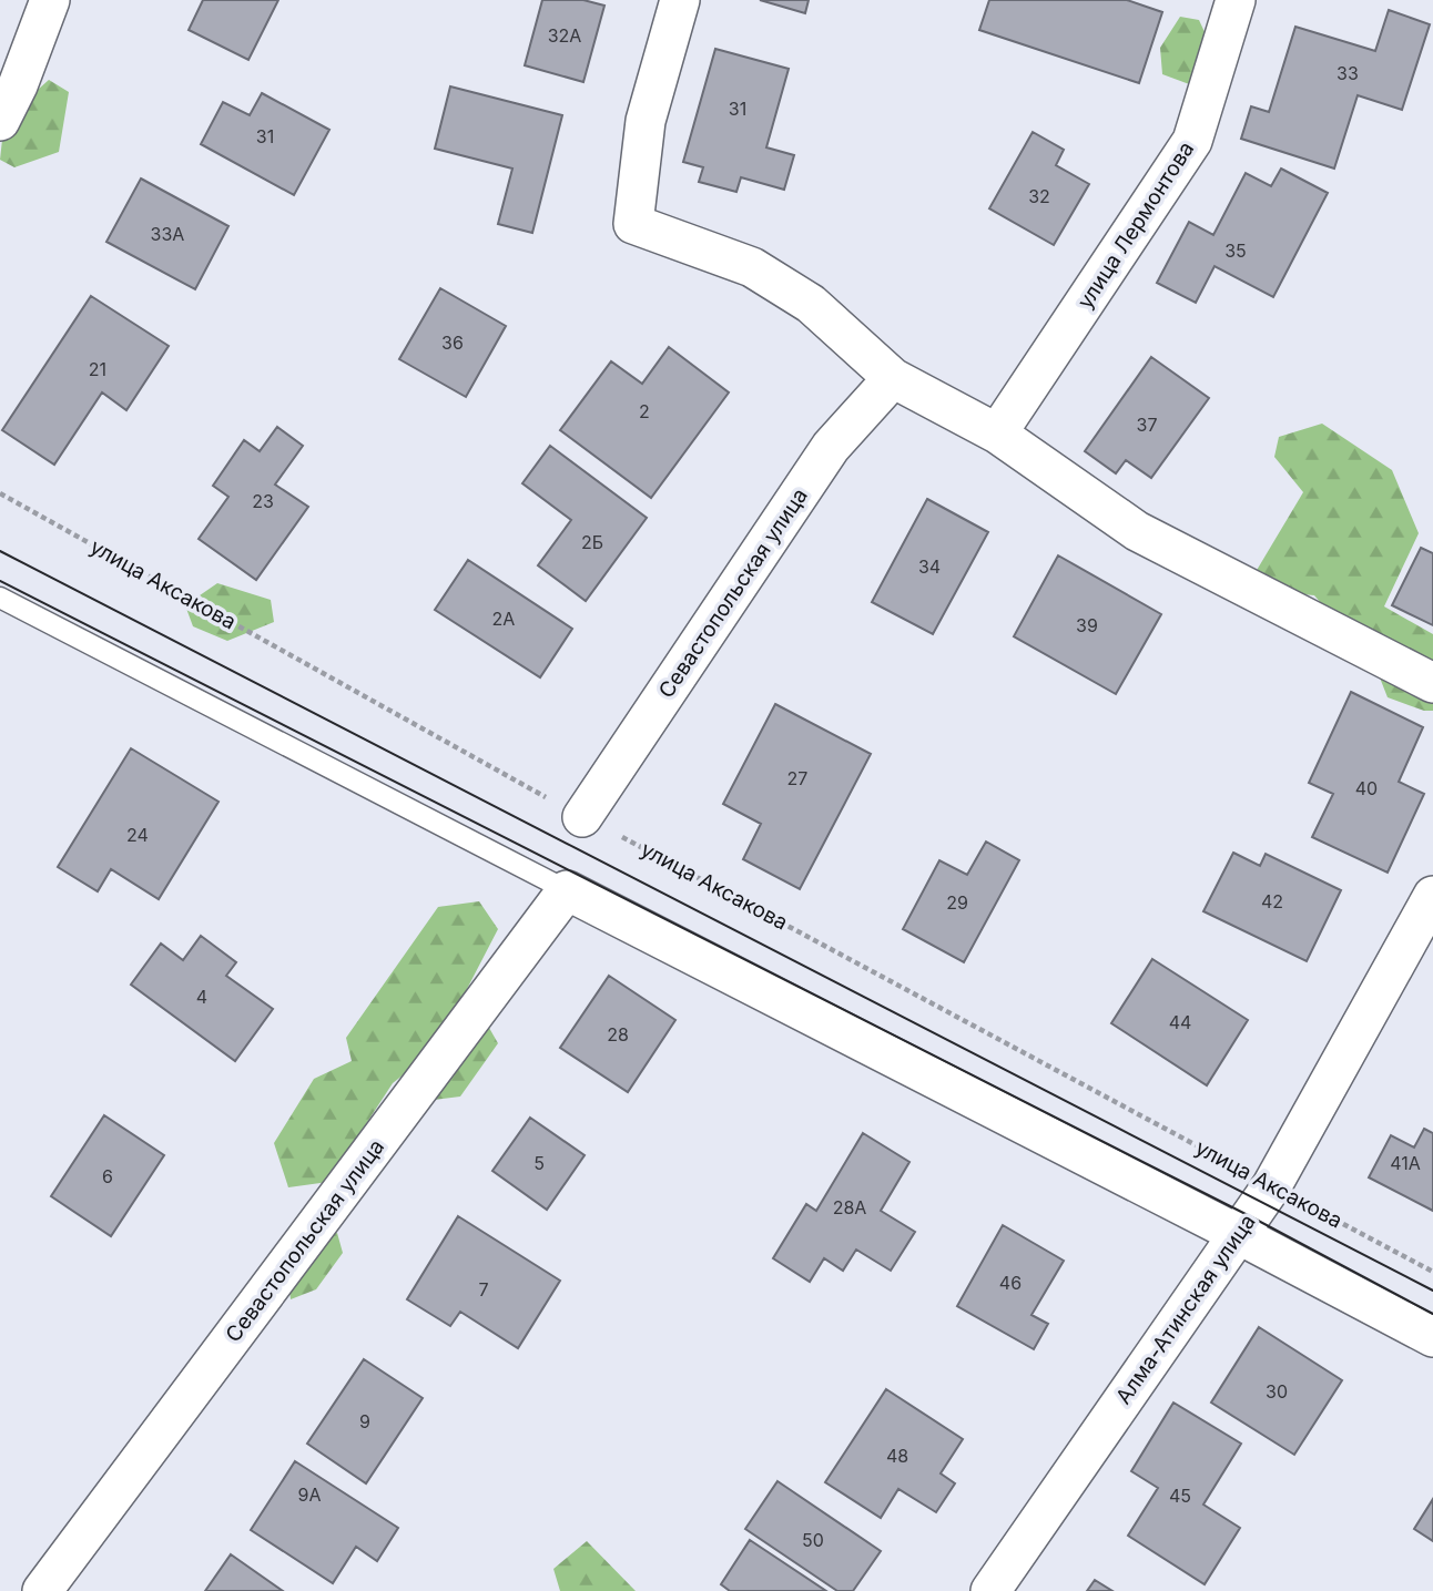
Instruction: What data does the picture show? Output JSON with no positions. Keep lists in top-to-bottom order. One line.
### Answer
{"streets":{"street":["улица Лермонтова","Севастопольская улица","Алма-Атинская улица"],"path":["улица Аксакова"]},"crossings":[["улица Аксакова","Севастопольская улица"],["улица Аксакова","Алма-Атинская улица"]],"house_numbers":["32А","33","31","31","32","33А","35","36","21","2","37","23","2Б","34","2А","39","27","40","24","42","29","4","44","28","5","41А","6","28А","46","7","30","9","48","9А","45","50"]}
